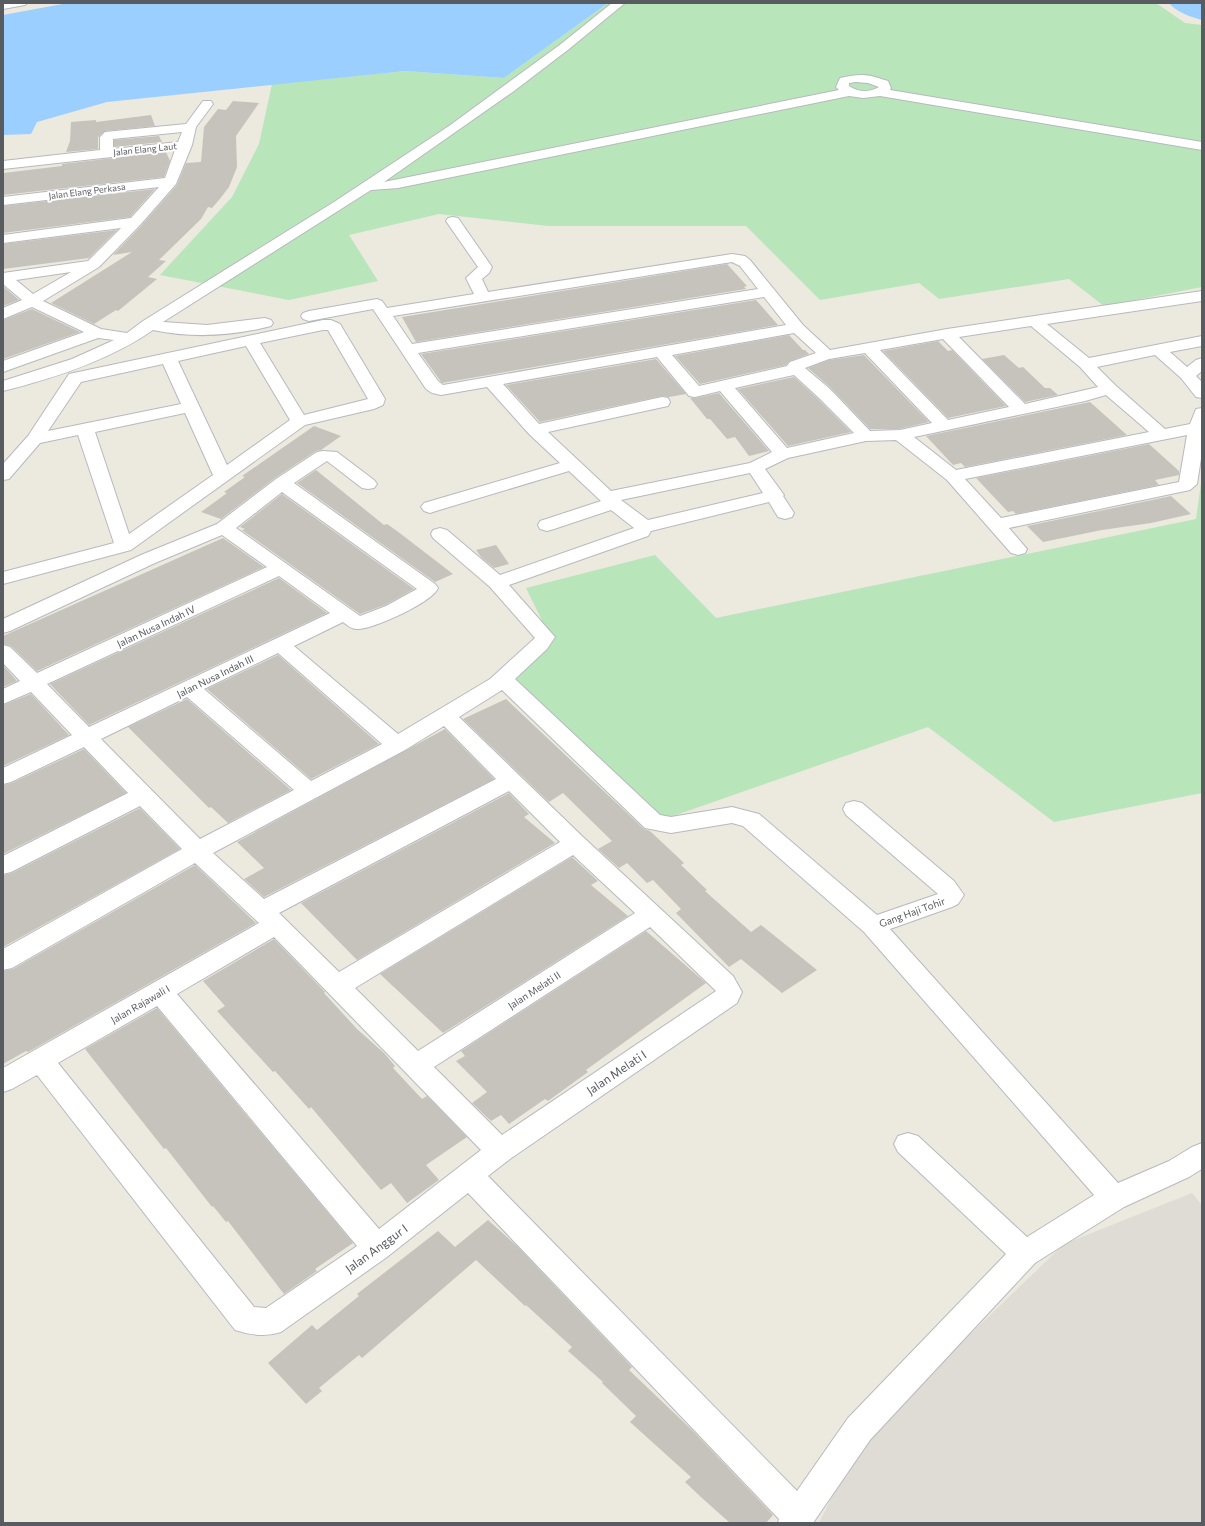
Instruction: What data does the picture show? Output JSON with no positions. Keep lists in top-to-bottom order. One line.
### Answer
{"streets":{"street":["Jalan Elang Laut","Jalan Elang Perkasa","Jalan Nusa Indah IV","Jalan Nusa Indah III","Gang Haji Tohir","Jalan Melati II","Jalan Rajawali I","Jalan Melati I","Jalan Anggur I"]},"crossings":[["Jalan Melati II","Jalan Melati I"],["Jalan Rajawali I","Jalan Anggur I"],["Jalan Melati I","Jalan Anggur I"]]}
